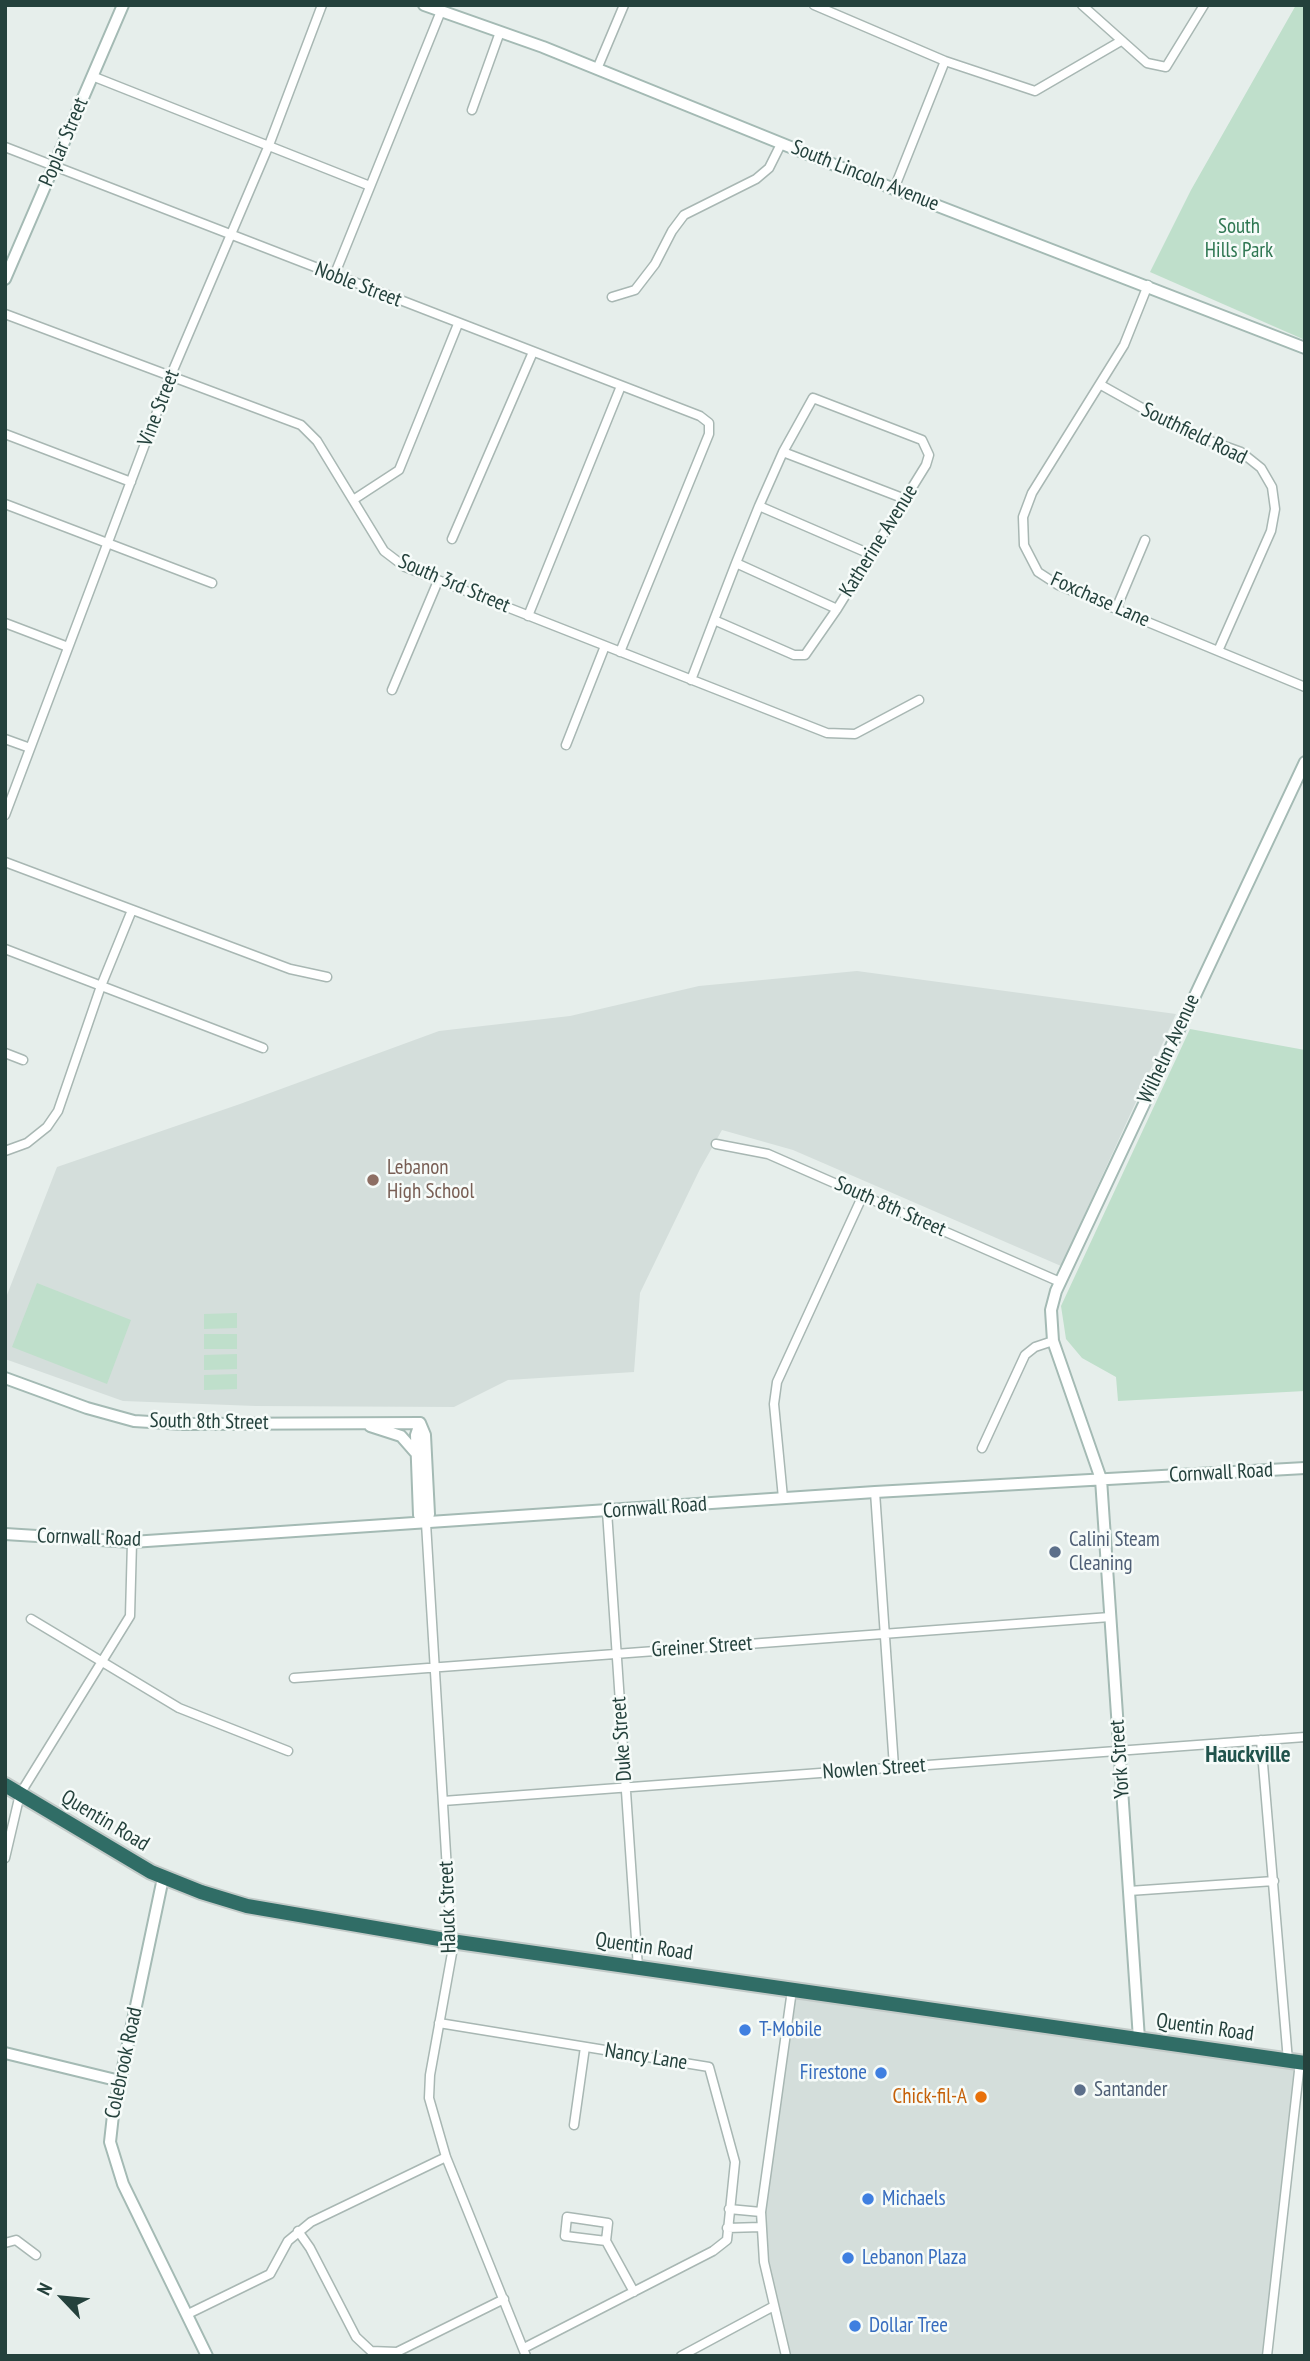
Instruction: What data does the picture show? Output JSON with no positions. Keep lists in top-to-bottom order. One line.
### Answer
{"streets":{"highway":["Quentin Road"],"main road":["Poplar Street","South Lincoln Avenue","Wilhelm Avenue","South 8th Street","Cornwall Road","York Street","Hauck Street","Colebrook Road"],"street":["Noble Street","Vine Street","Southfield Road","Katherine Avenue","South 3rd Street","Foxchase Lane","Greiner Street","Duke Street","Nowlen Street","Nancy Lane"]},"crossings":[["Poplar Street","Noble Street"],["South Lincoln Avenue","Foxchase Lane"],["Noble Street","Vine Street"],["Noble Street","South 3rd Street"],["Vine Street","South 3rd Street"],["Southfield Road","Foxchase Lane"],["Wilhelm Avenue","South 8th Street"],["Wilhelm Avenue","Cornwall Road"],["Wilhelm Avenue","York Street"],["South 8th Street","Hauck Street"],["Cornwall Road","Duke Street"],["Cornwall Road","York Street"],["Cornwall Road","Hauck Street"],["Greiner Street","Duke Street"],["Greiner Street","York Street"],["Greiner Street","Hauck Street"],["Duke Street","Nowlen Street"],["Duke Street","Quentin Road"],["York Street","Nowlen Street"],["York Street","Quentin Road"],["Nowlen Street","Hauck Street"],["Quentin Road","Hauck Street"],["Quentin Road","Colebrook Road"],["Hauck Street","Nancy Lane"]],"districts":["Hauckville"],"parks":["South Hills Park"],"places":["Lebanon High School","Calini Steam Cleaning","T-Mobile","Firestone","Santander","Chick-fil-A","Michaels","Lebanon Plaza","Dollar Tree"],"north":"top left"}
